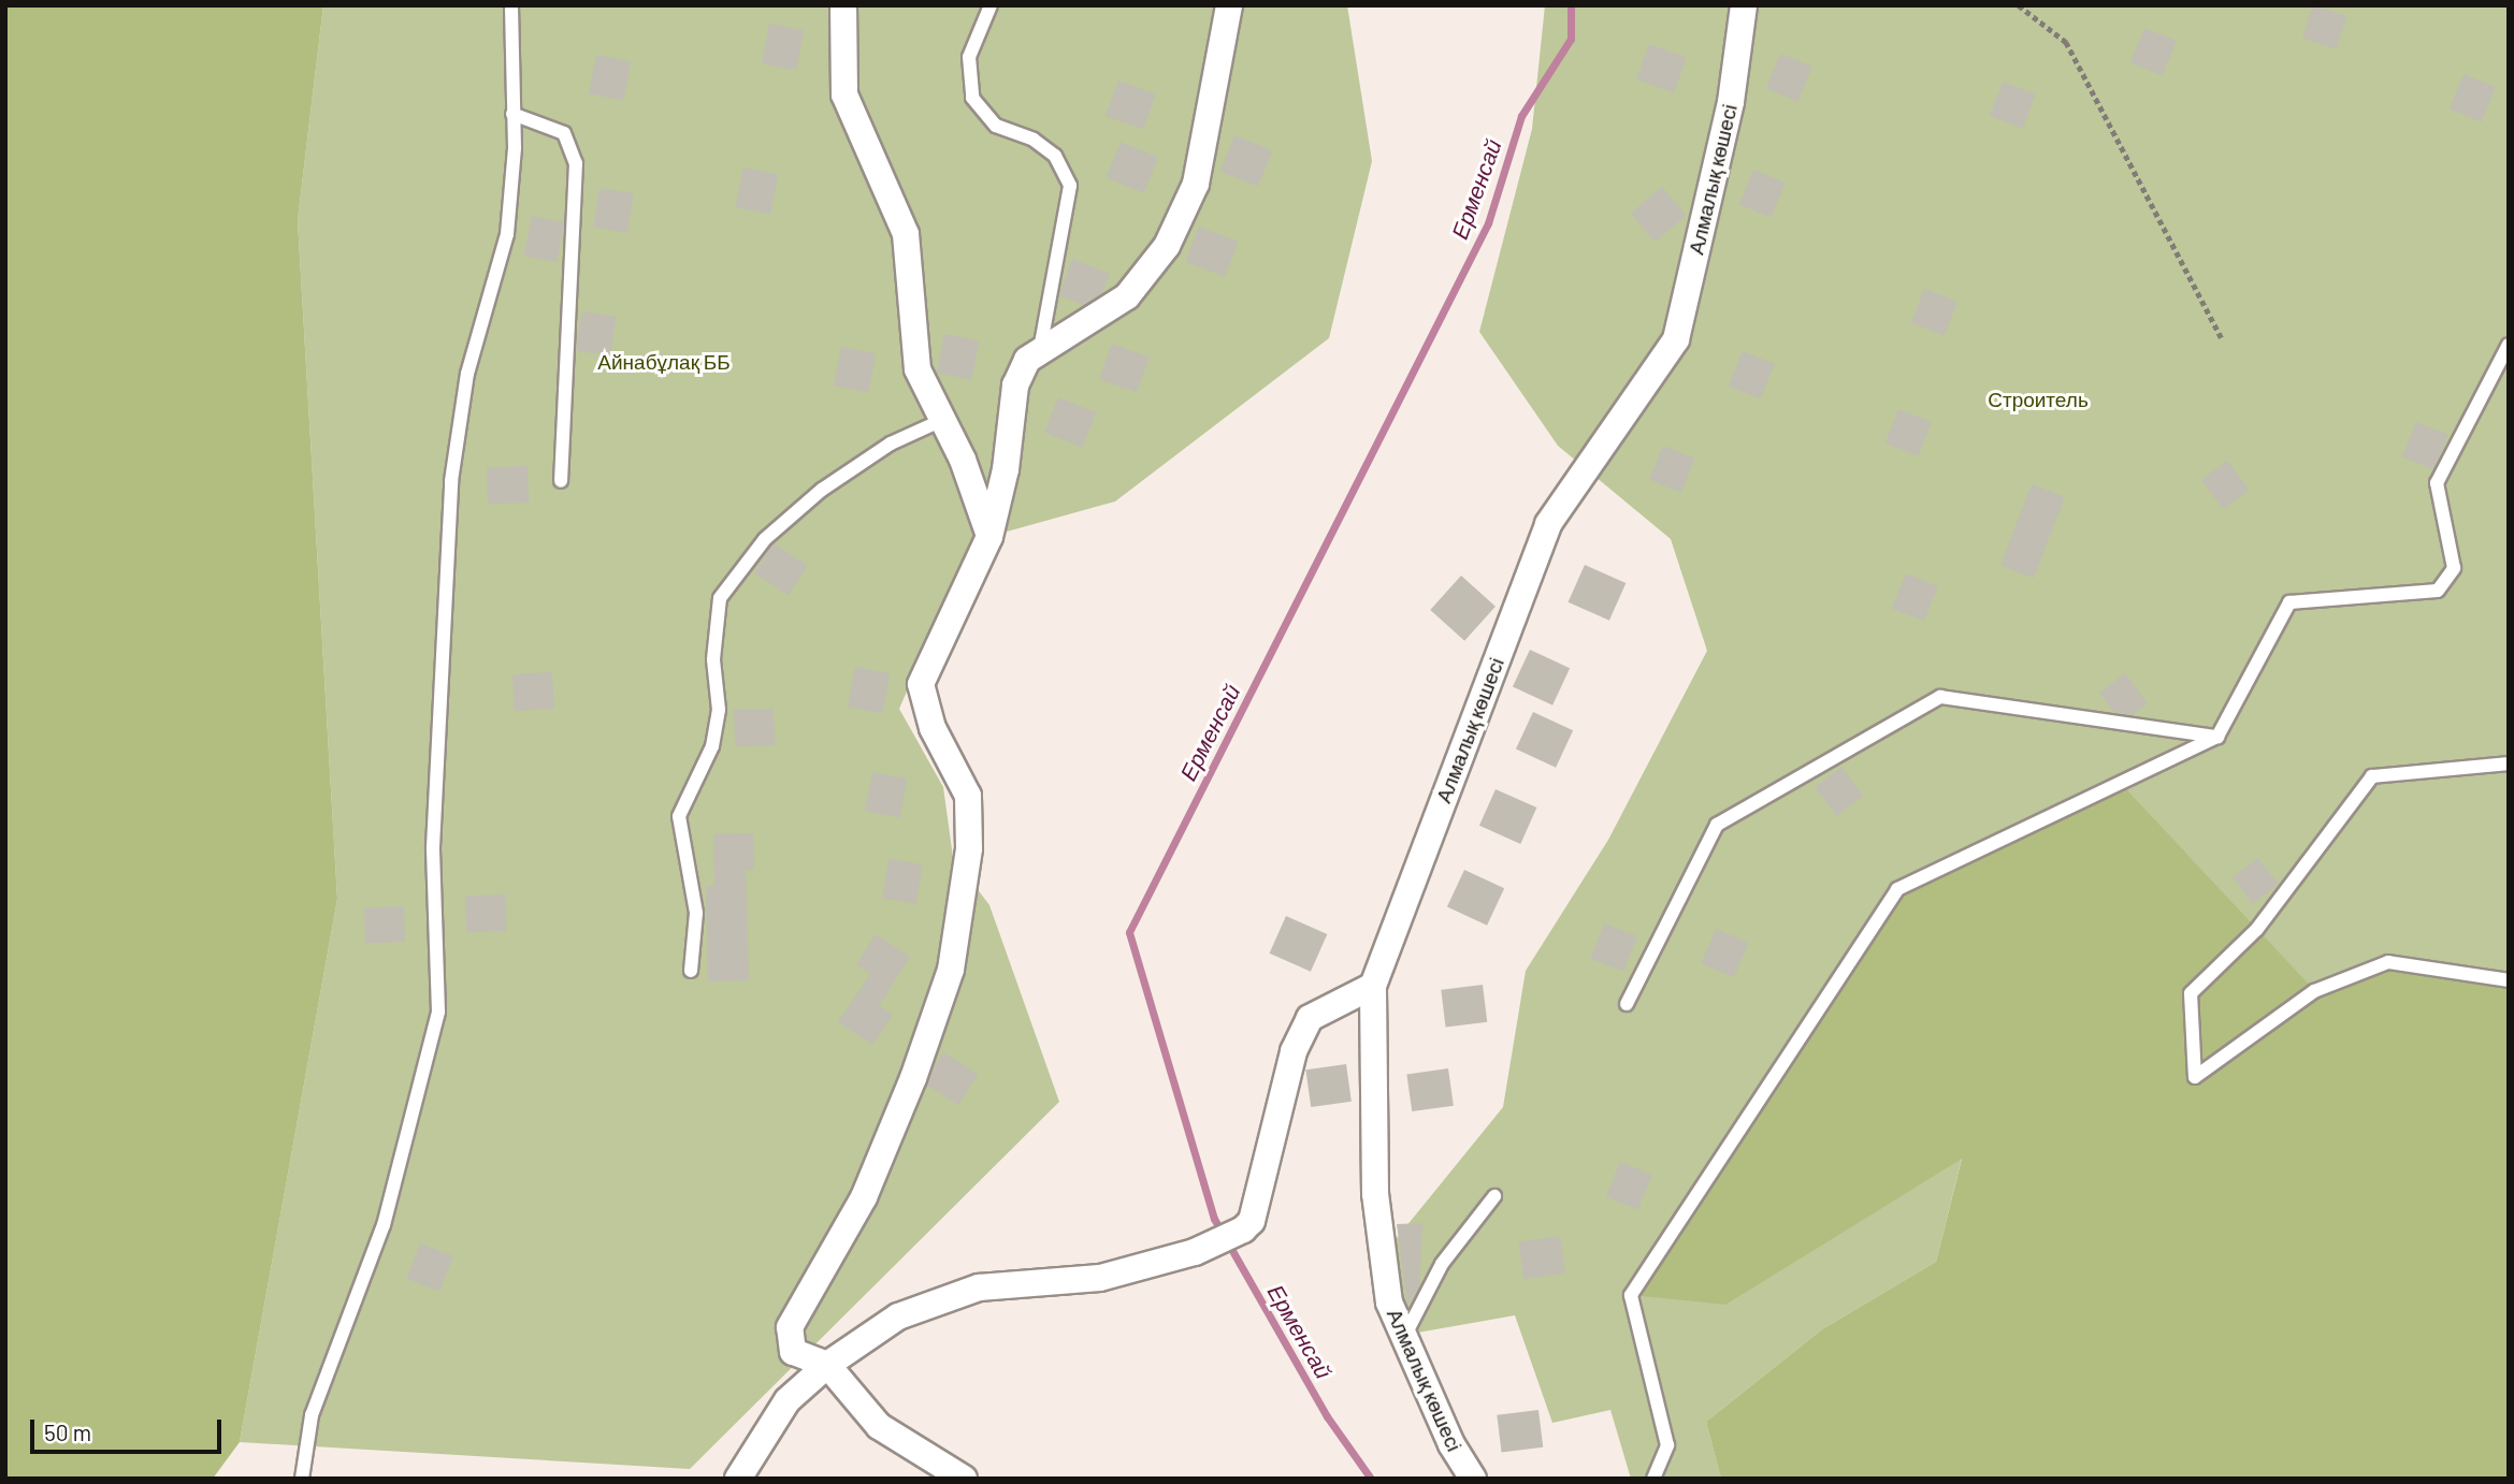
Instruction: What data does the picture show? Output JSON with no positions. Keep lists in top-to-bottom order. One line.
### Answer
{"streets":{"street":["Алмалық көшесі"]},"water":["Ерменсай"],"parks":["Айнабұлақ ББ","Строитель"],"scale_bar":"50 m"}
